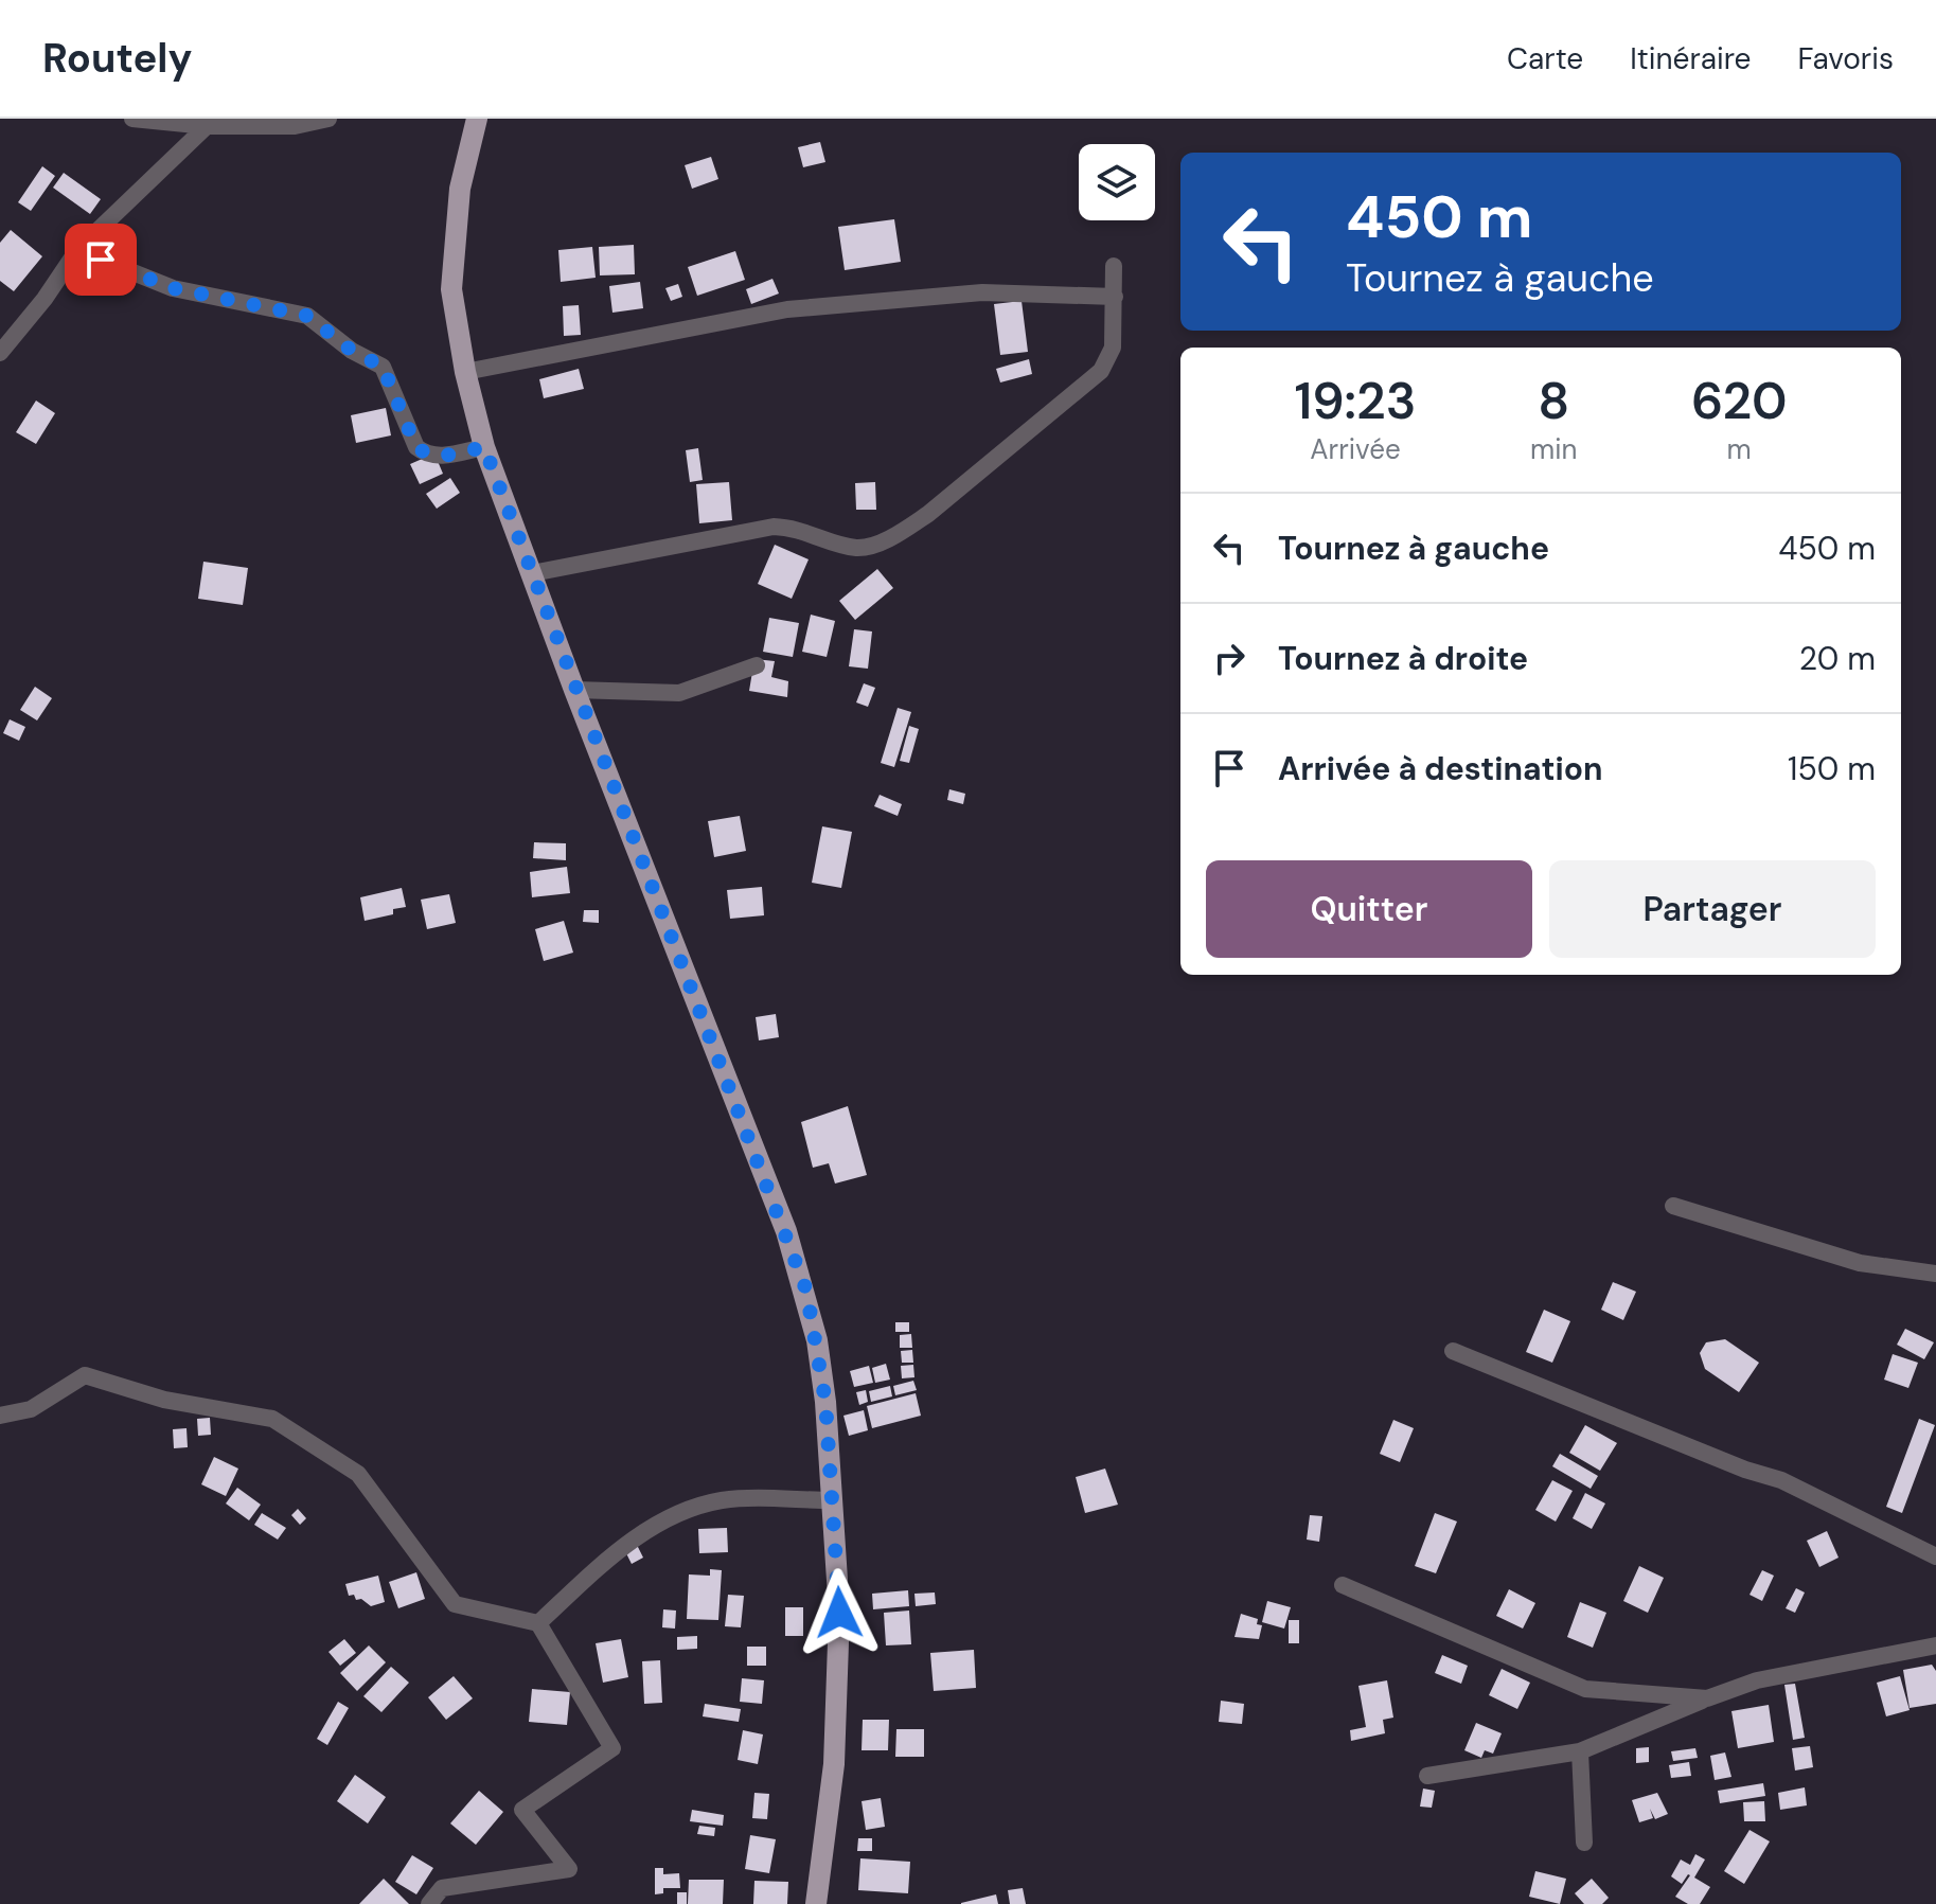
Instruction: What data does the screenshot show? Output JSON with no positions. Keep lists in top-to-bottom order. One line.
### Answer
{"page":{"header":"Routely","nav":["Carte","Itinéraire","Favoris"],"turn":["450 m","Tournez à gauche"],"eta":["19:23","Arrivée","8","min","620","m"],"list":[{"name":"Tournez à gauche","value":"450 m"},{"name":"Tournez à droite","value":"20 m"},{"name":"Arrivée à destination","value":"150 m"}],"buttons":["Quitter","Partager"]}}
